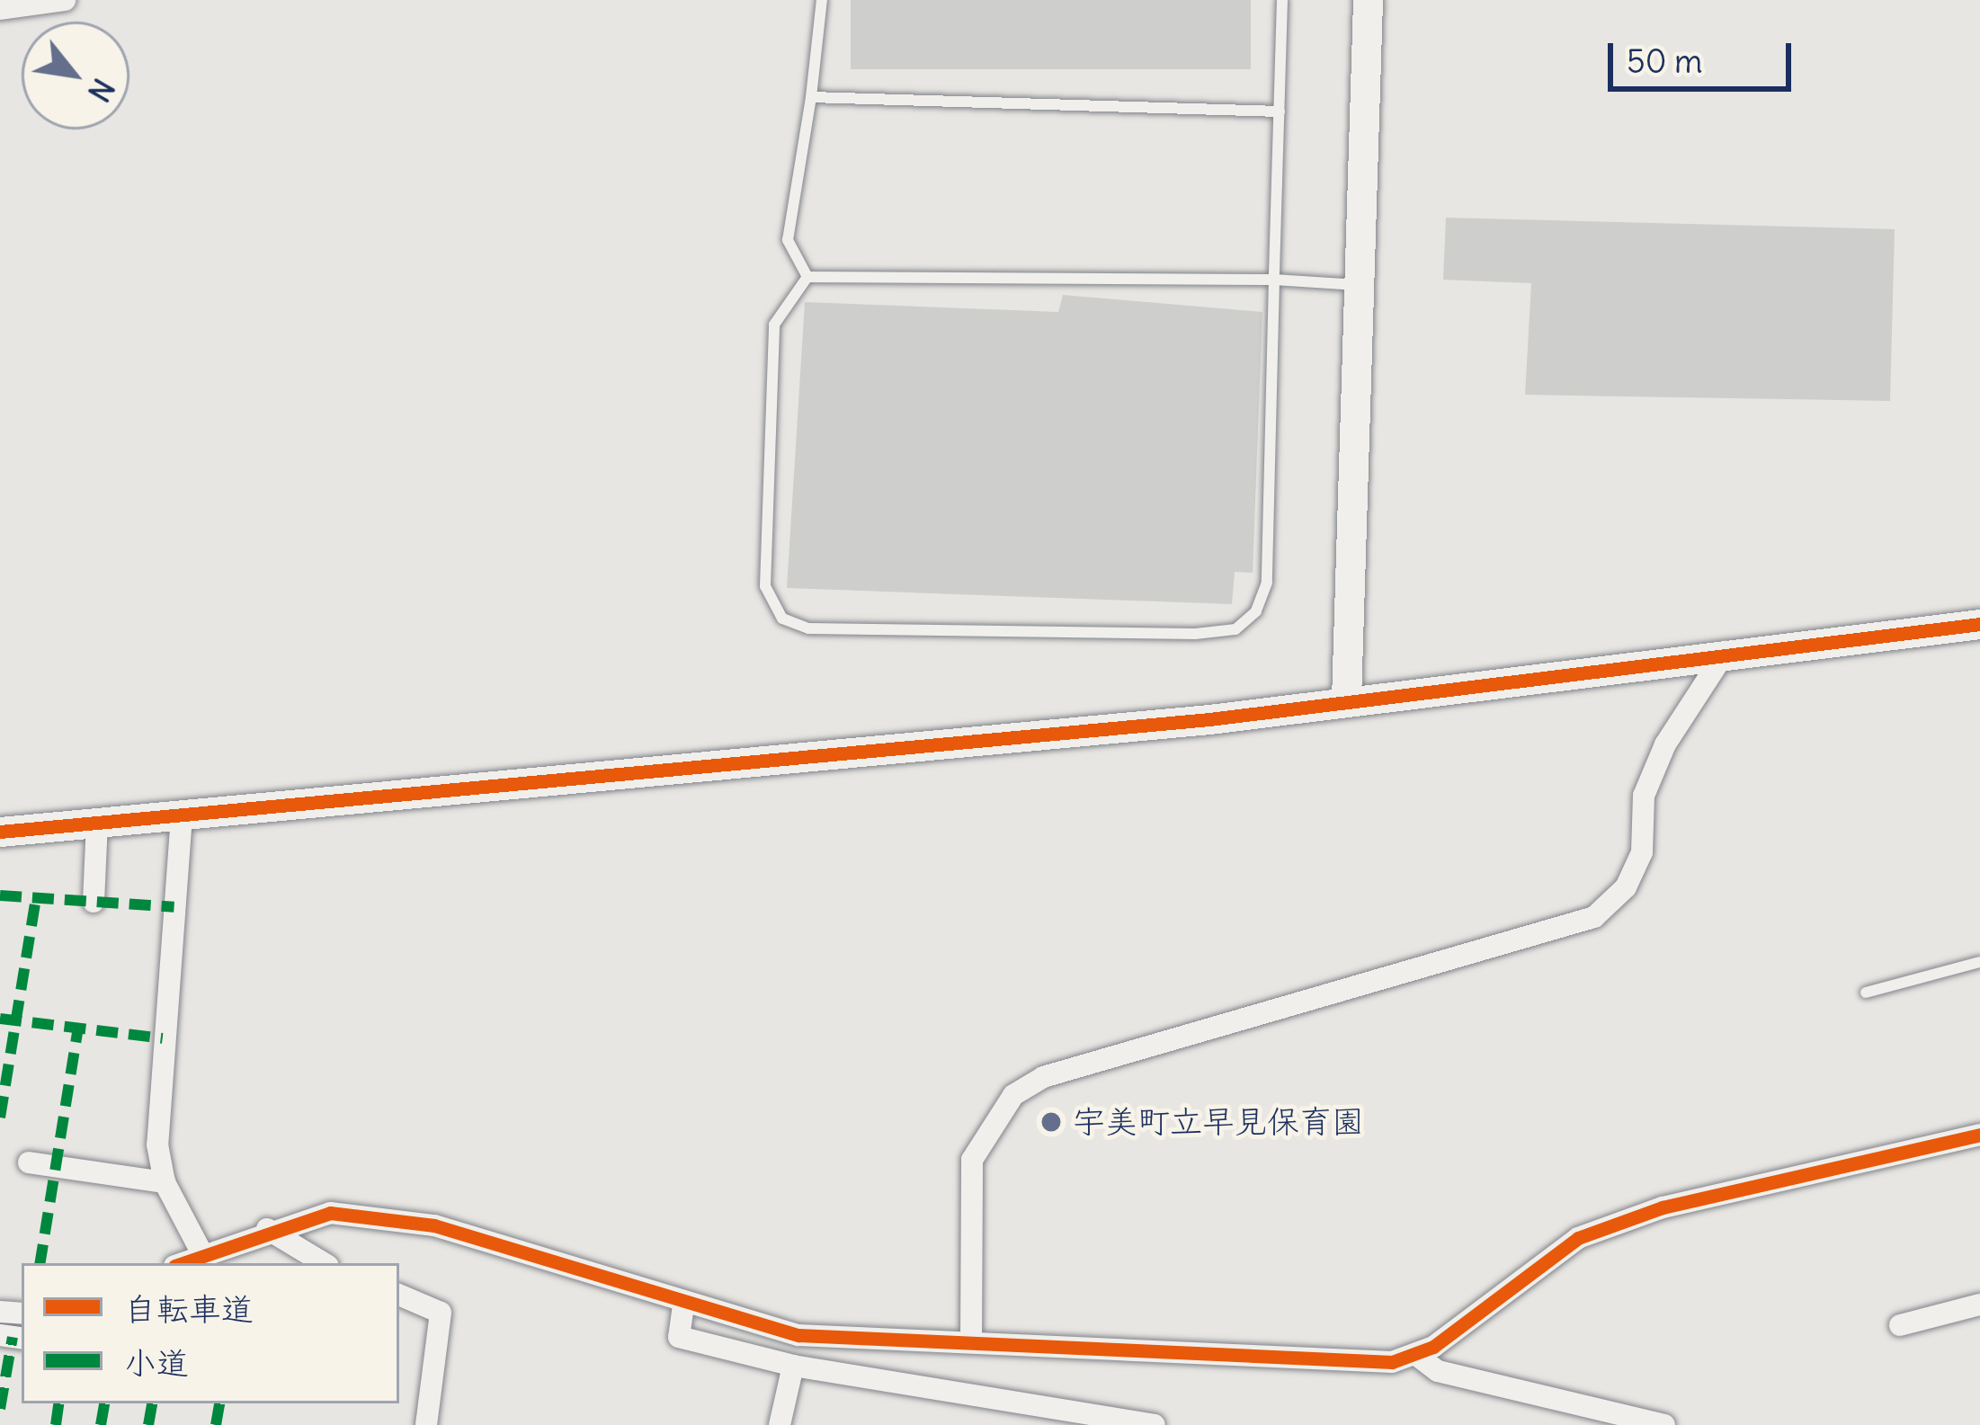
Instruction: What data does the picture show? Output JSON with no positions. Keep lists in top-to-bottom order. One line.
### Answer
{"places":["宇美町立早見保育園"],"legend":["自転車道","小道"],"scale_bar":"50 m","north":"bottom right"}
